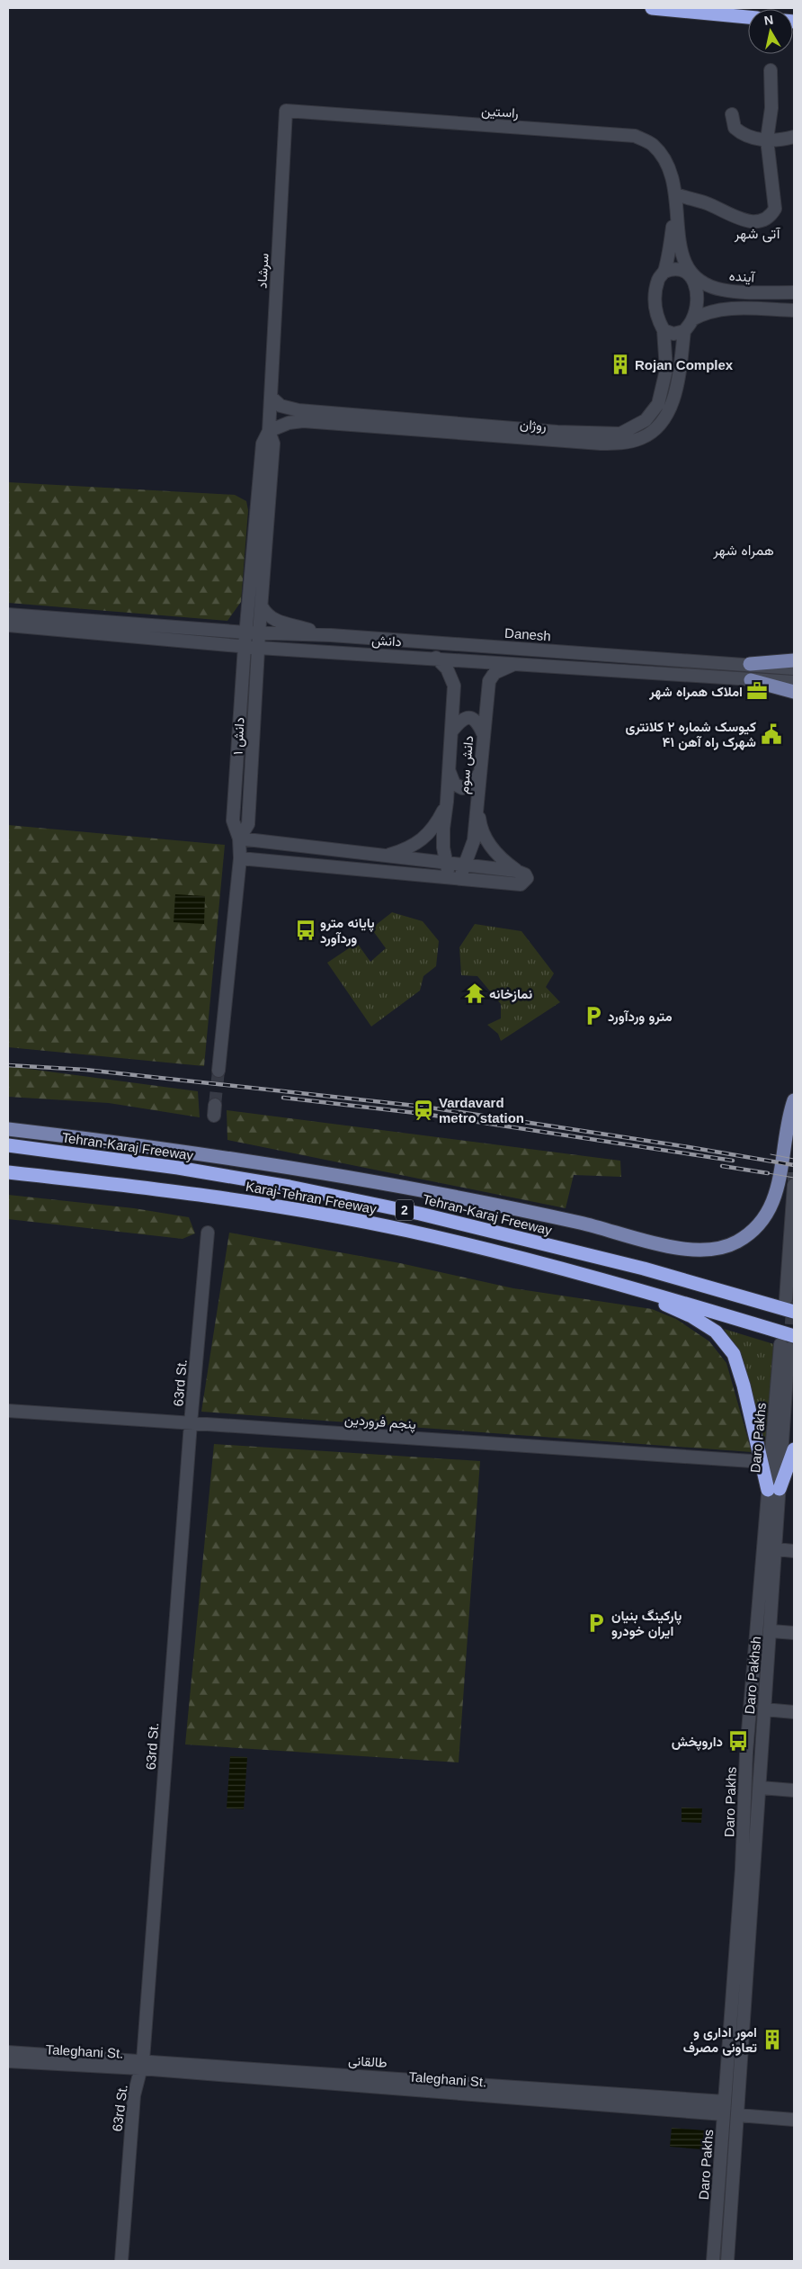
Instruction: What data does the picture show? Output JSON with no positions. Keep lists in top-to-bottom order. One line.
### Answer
{"streets":{"highway":["Tehran-Karaj Freeway","Karaj-Tehran Freeway","2"],"street":["راستین","سرشاد","آینده","روژان","Danesh","دانش","دانش ۱","دانش سوم","63rd St.","پنجم فروردین","Daro Pakhs","Daro Pakhsh","Taleghani St."]},"crossings":[["راستین","سرشاد"],["سرشاد","Danesh"],["سرشاد","دانش ۱"],["آینده","روژان"],["Danesh","دانش ۱"],["دانش","دانش ۱"],["دانش","دانش سوم"],["Karaj-Tehran Freeway","Daro Pakhs"],["63rd St.","پنجم فروردین"],["63rd St.","Taleghani St."],["Daro Pakhs","Daro Pakhsh"],["Daro Pakhs","Taleghani St."]],"districts":["آتی شهر","همراه شهر"],"places":{"building":["Rojan Complex","امور اداری و تعاونی مصرف"],"office":["املاک همراه شهر"],"public building":["کیوسک شماره ۲ کلانتری ۴۱ شهرک راه آهن"],"bus stop":["پایانه مترو وردآورد","داروپخش"],"temple":["نمازخانه"],"parking":["مترو وردآورد","پارکینگ بنیان ایران خودرو"],"station":["Vardavard metro station"]},"north":"top"}
